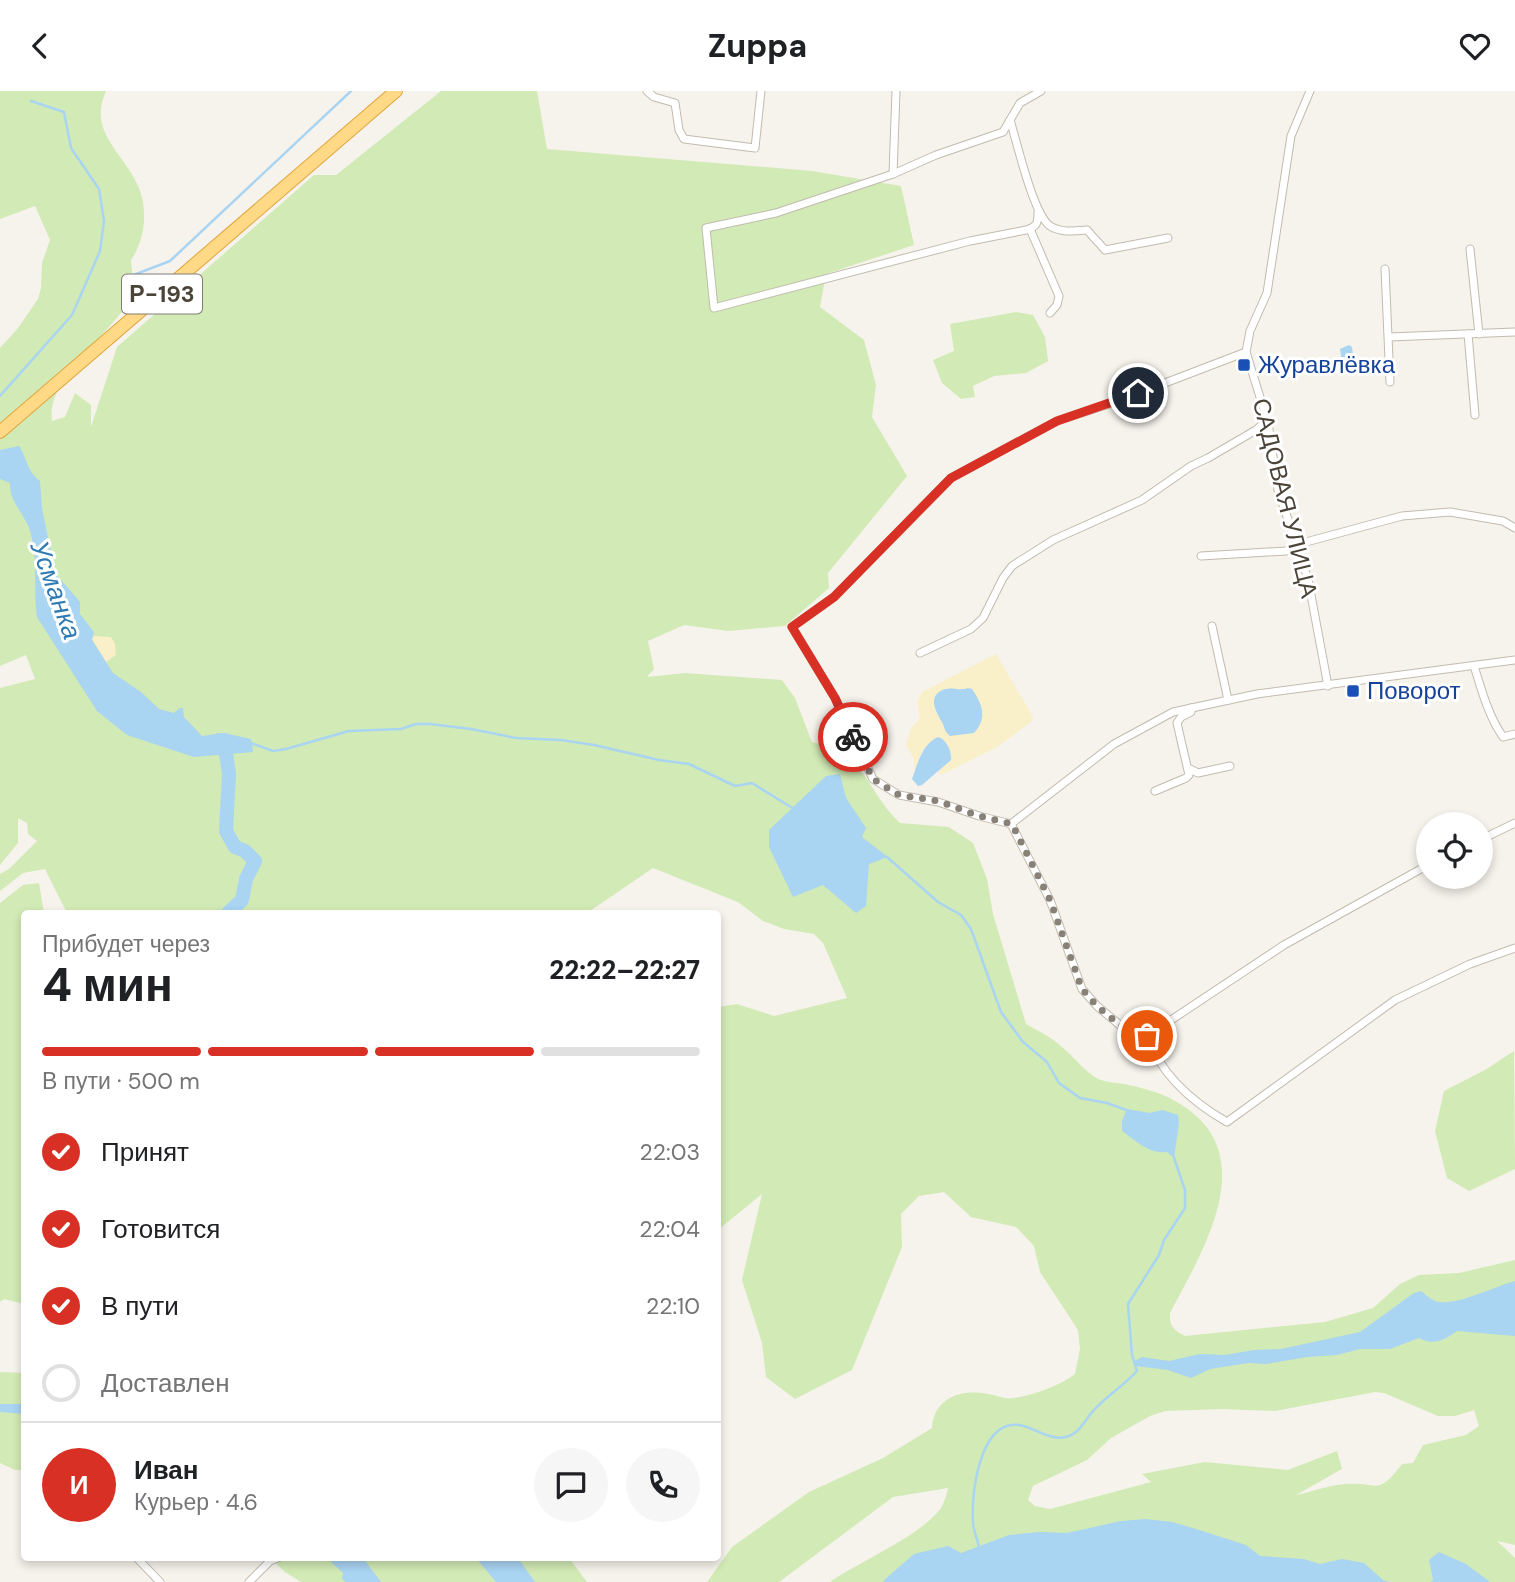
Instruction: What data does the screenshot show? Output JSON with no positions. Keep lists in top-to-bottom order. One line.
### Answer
{"streets":{"highway":["Р-193"],"street":["САДОВАЯ УЛИЦА"]},"water":["Усманка"],"places":{"transit":["Журавлёвка","Поворот"]},"page":{"header":"Zuppa","heading":["4 мин","Прибудет через","22:22–22:27"],"panel":["Иван","Курьер · 4.6"],"bar":"В пути · 500 m","list":[["Принят","22:03"],["Готовится","22:04"],["В пути","22:10"],"Доставлен"],"round":"И"}}
